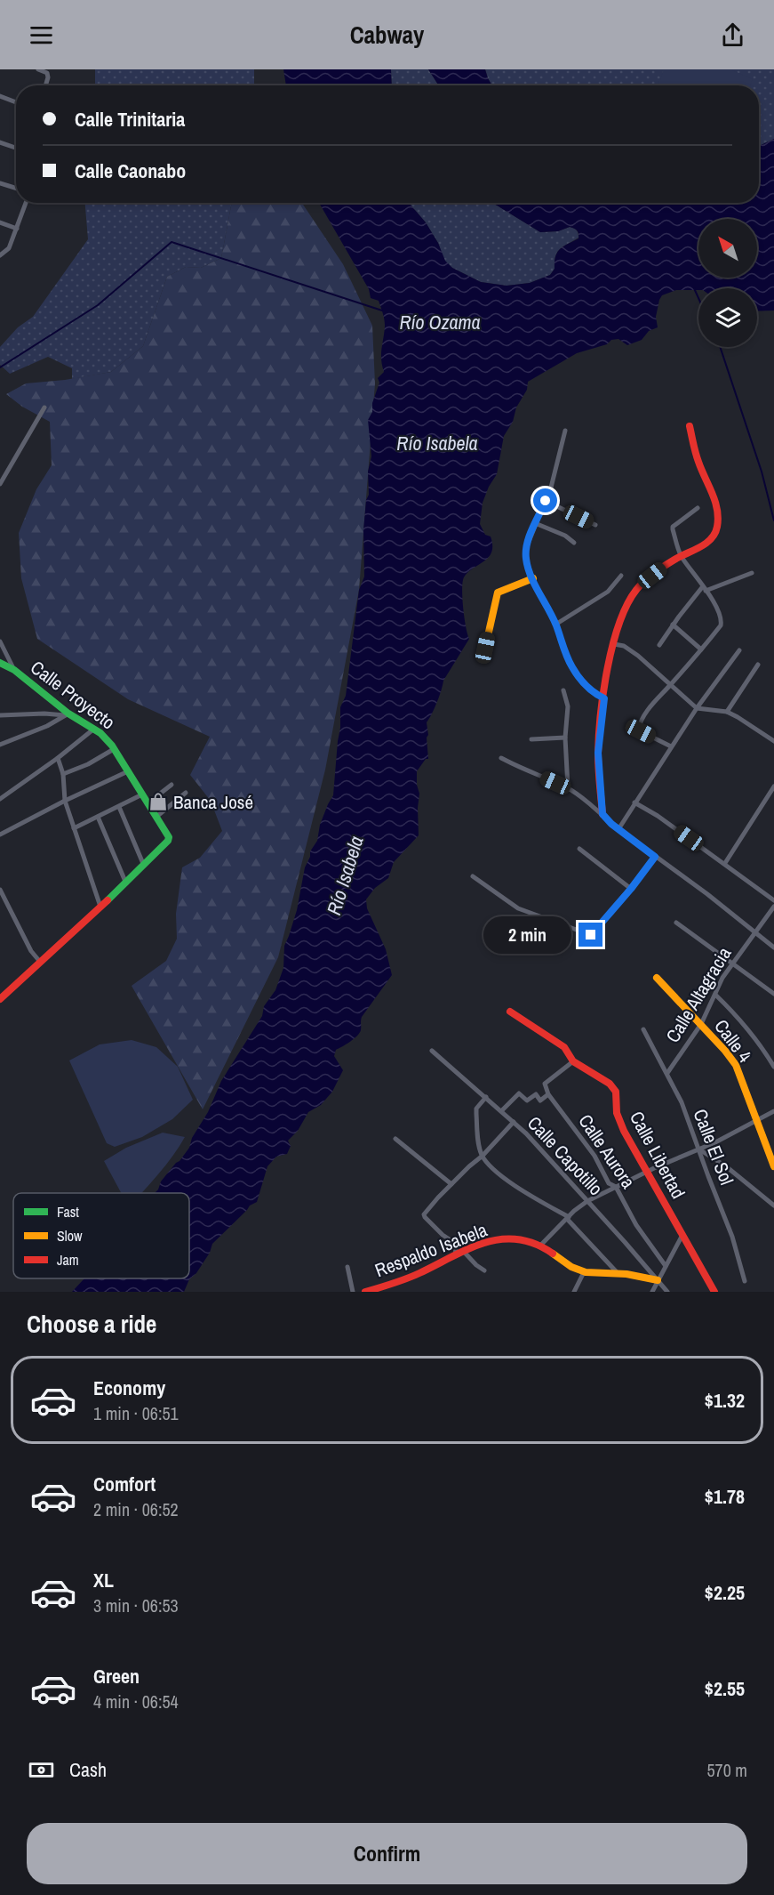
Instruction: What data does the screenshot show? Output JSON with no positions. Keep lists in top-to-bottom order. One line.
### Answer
{"streets":{"street":["Calle Proyecto","Calle Altagracia","Calle 4","Calle El Sol","Calle Aurora","Calle Libertad","Calle Capotillo","Respaldo Isabela"]},"crossings":[["Calle Altagracia","Calle 4"],["Calle Altagracia","Calle El Sol"],["Calle Capotillo","Respaldo Isabela"]],"water":["Río Ozama","Río Isabela"],"places":{"shop":["Banca José"]},"legend":["Fast","Slow","Jam"],"north":"top left","page":{"header":"Cabway","banner":["Calle Trinitaria","Calle Caonabo"],"bubble":"2 min","heading":"Choose a ride","list":[{"name":"Economy","note":"1 min · 06:51","value":"$1.32"},{"name":"Comfort","note":"2 min · 06:52","value":"$1.78"},{"name":"XL","note":"3 min · 06:53","value":"$2.25"},{"name":"Green","note":"4 min · 06:54","value":"$2.55"}],"pay":["Cash","570 m"],"buttons":"Confirm"}}
